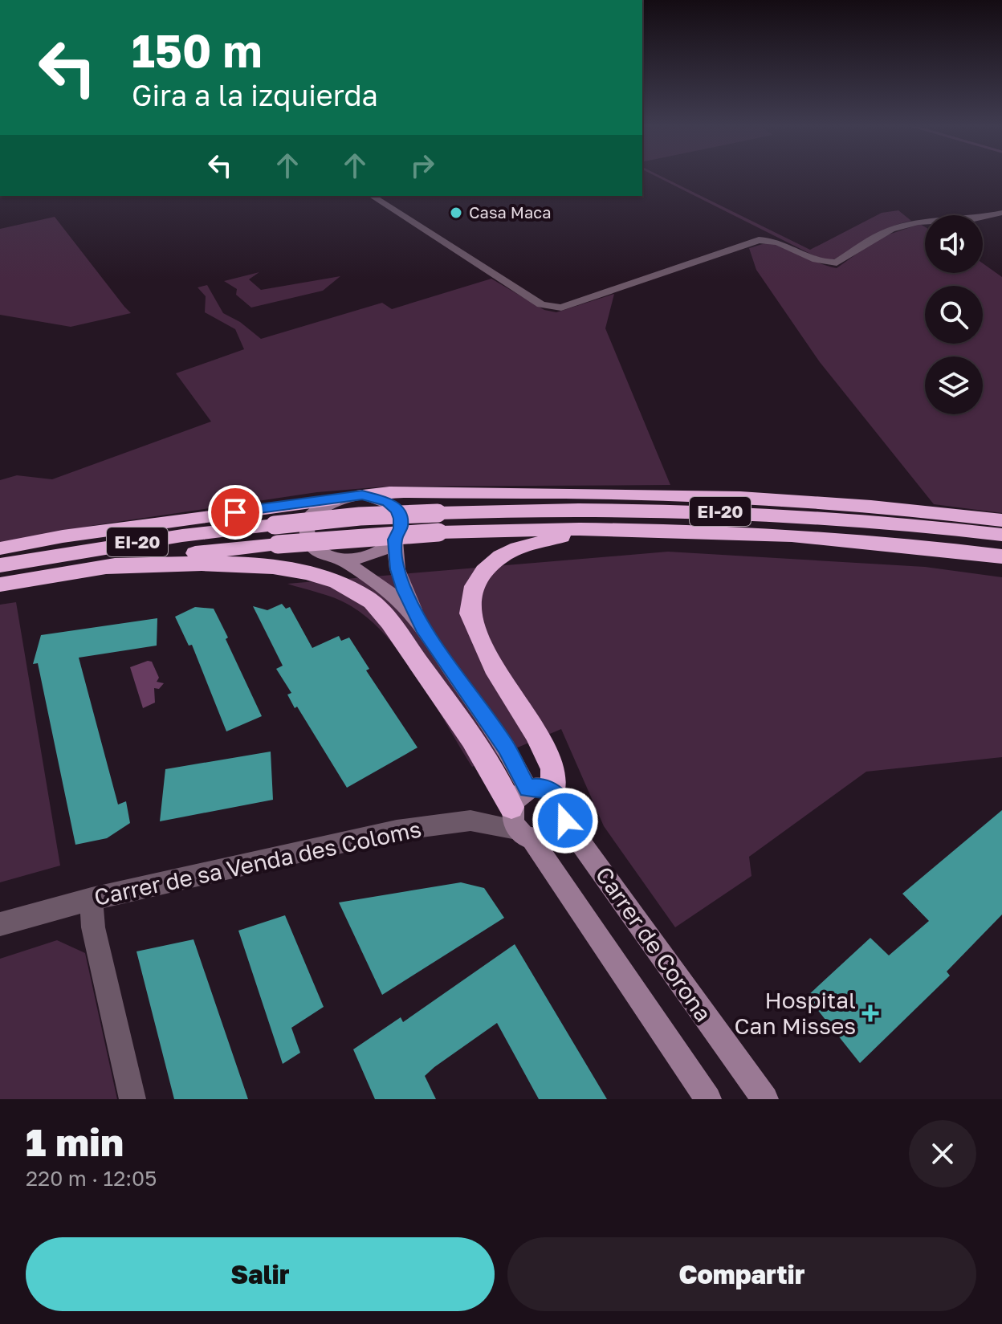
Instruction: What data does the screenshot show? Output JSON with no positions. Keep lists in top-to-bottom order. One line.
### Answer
{"streets":{"highway":["EI-20"],"street":["Carrer de sa Venda des Coloms","Carrer de Corona"]},"crossings":[["Carrer de sa Venda des Coloms","Carrer de Corona"]],"places":{"other":["Casa Maca"],"health":["Hospital Can Misses"]},"page":{"turn":["150 m","Gira a la izquierda"],"heading":["1 min","220 m · 12:05"],"buttons":["Salir","Compartir"]}}
